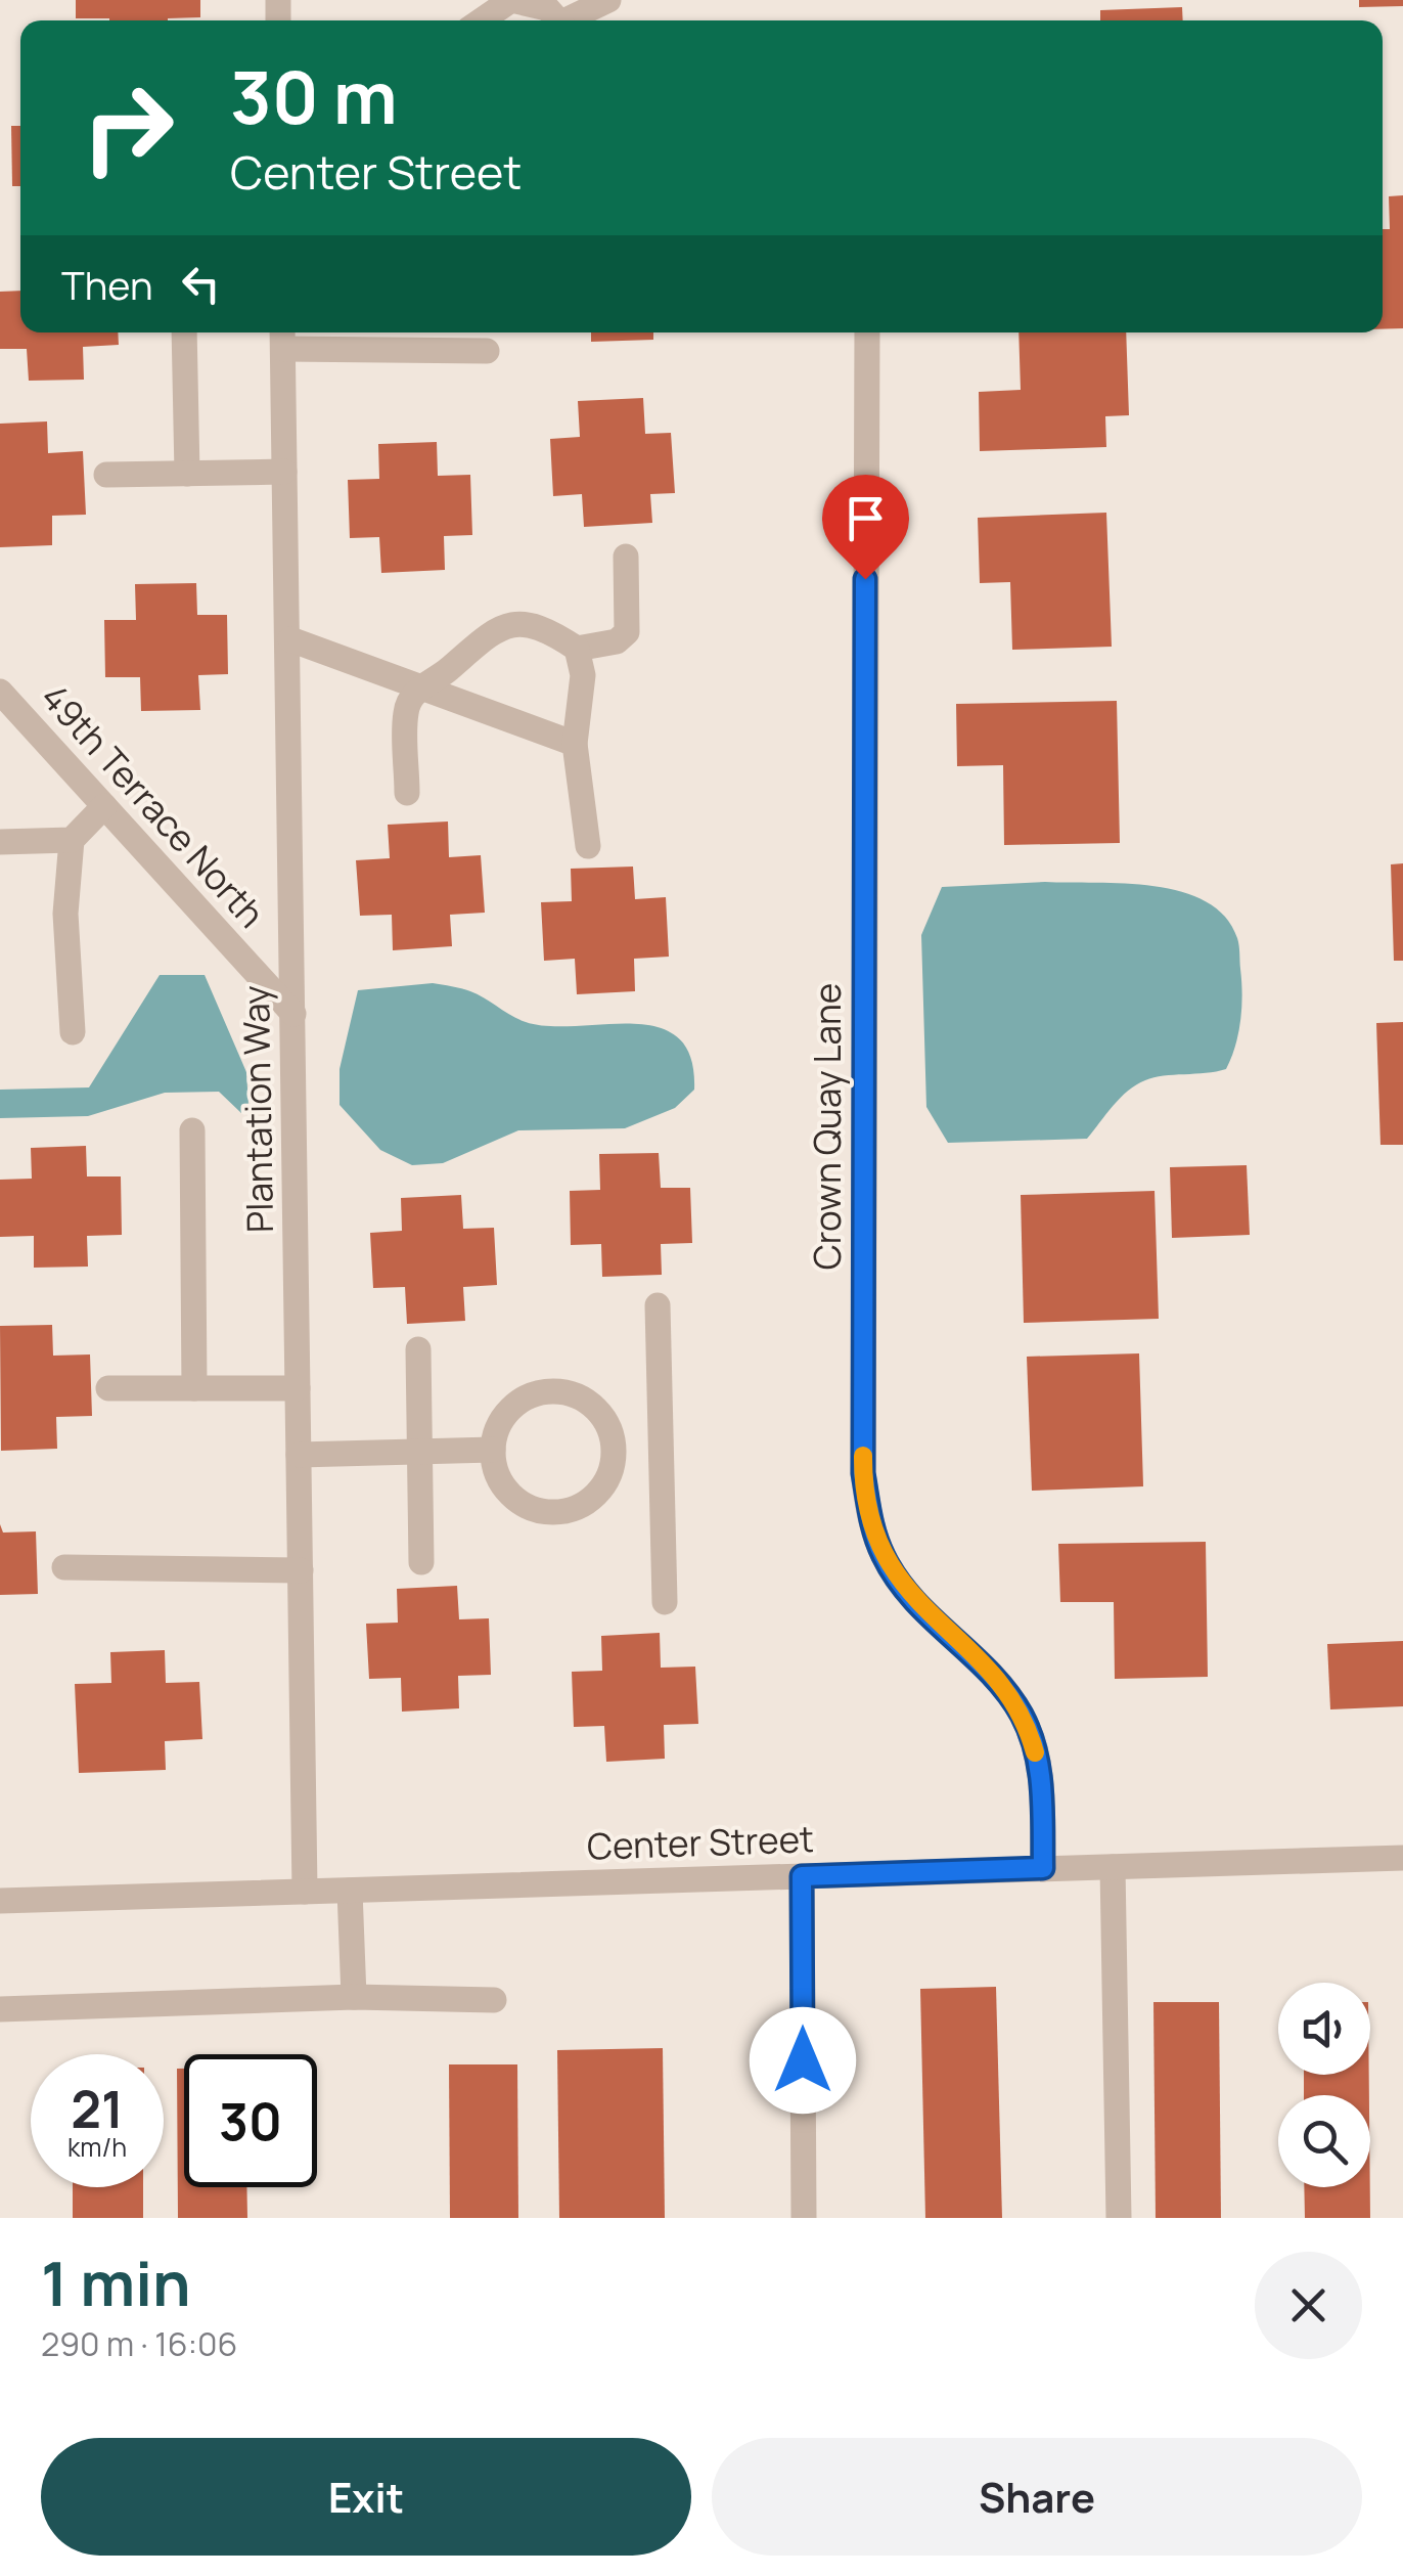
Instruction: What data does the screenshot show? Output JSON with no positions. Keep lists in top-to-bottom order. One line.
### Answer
{"streets":{"street":["49th Terrace North","Plantation Way","Crown Quay Lane","Center Street"]},"crossings":[["49th Terrace North","Plantation Way"],["Plantation Way","Center Street"],["Crown Quay Lane","Center Street"]],"page":{"turn":["30 m","Center Street"],"then":"Then","speed":"21 km/h","limit":"30","heading":["1 min","290 m · 16:06"],"buttons":["Exit","Share"]}}
